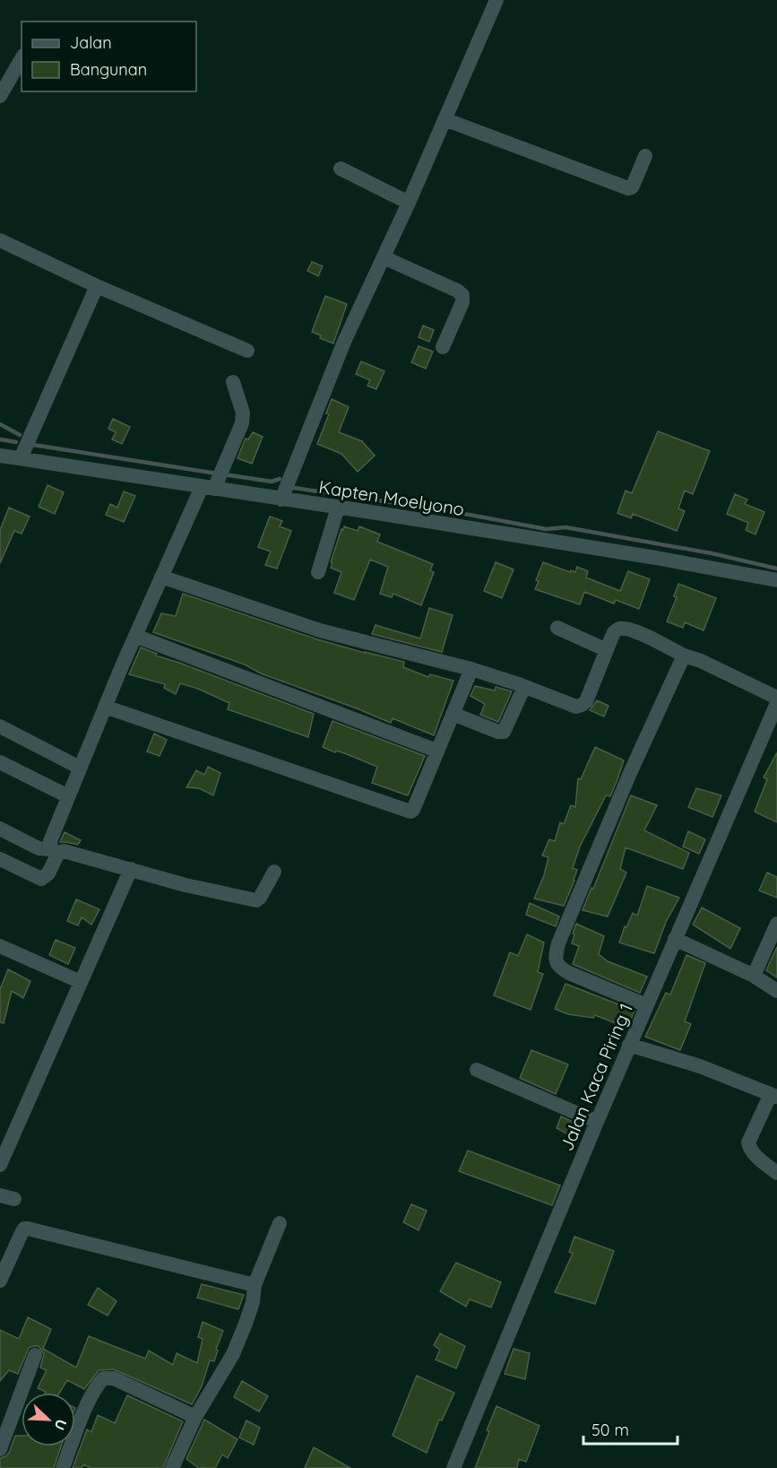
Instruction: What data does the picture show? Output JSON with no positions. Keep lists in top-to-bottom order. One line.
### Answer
{"streets":{"street":["Kapten Moelyono","Jalan Kaca Piring 1"]},"legend":["Jalan","Bangunan"],"scale_bar":"50 m","north":"bottom right"}
